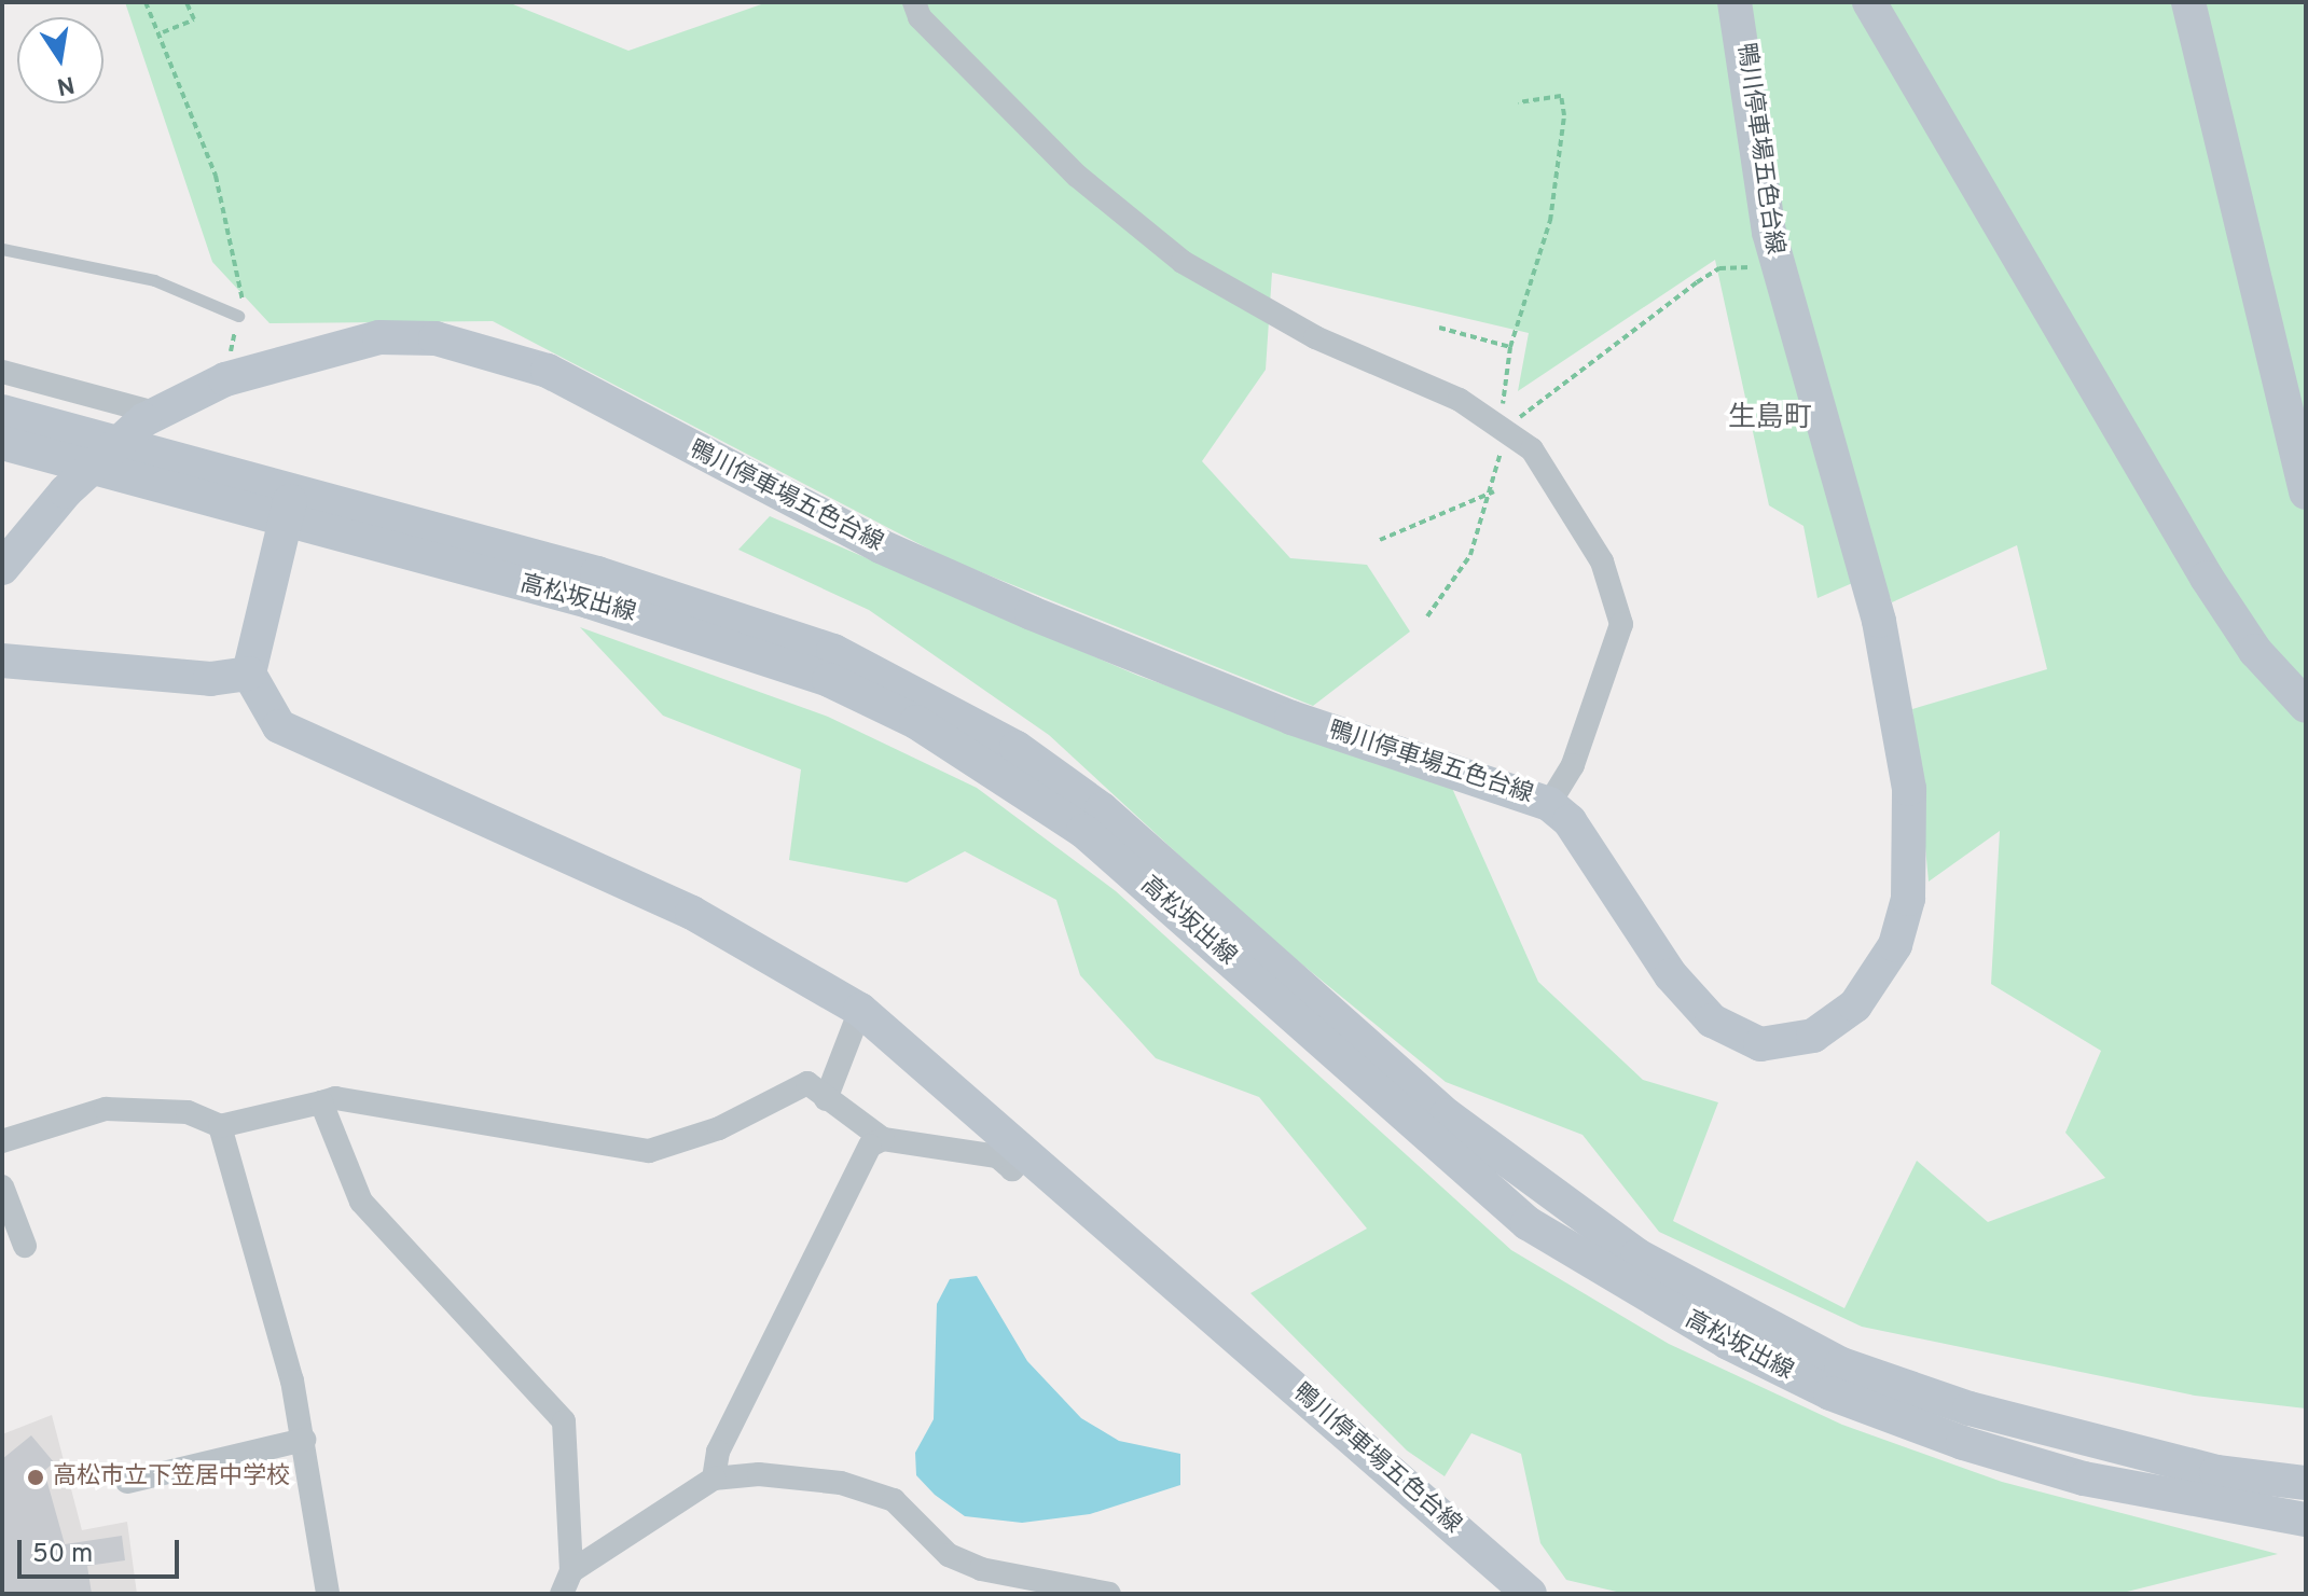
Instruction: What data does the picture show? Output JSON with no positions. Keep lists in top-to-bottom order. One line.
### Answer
{"streets":{"main road":["鴨川停車場五色台線","高松坂出線"]},"districts":["生島町"],"places":["高松市立下笠居中学校"],"scale_bar":"50 m","north":"bottom"}
